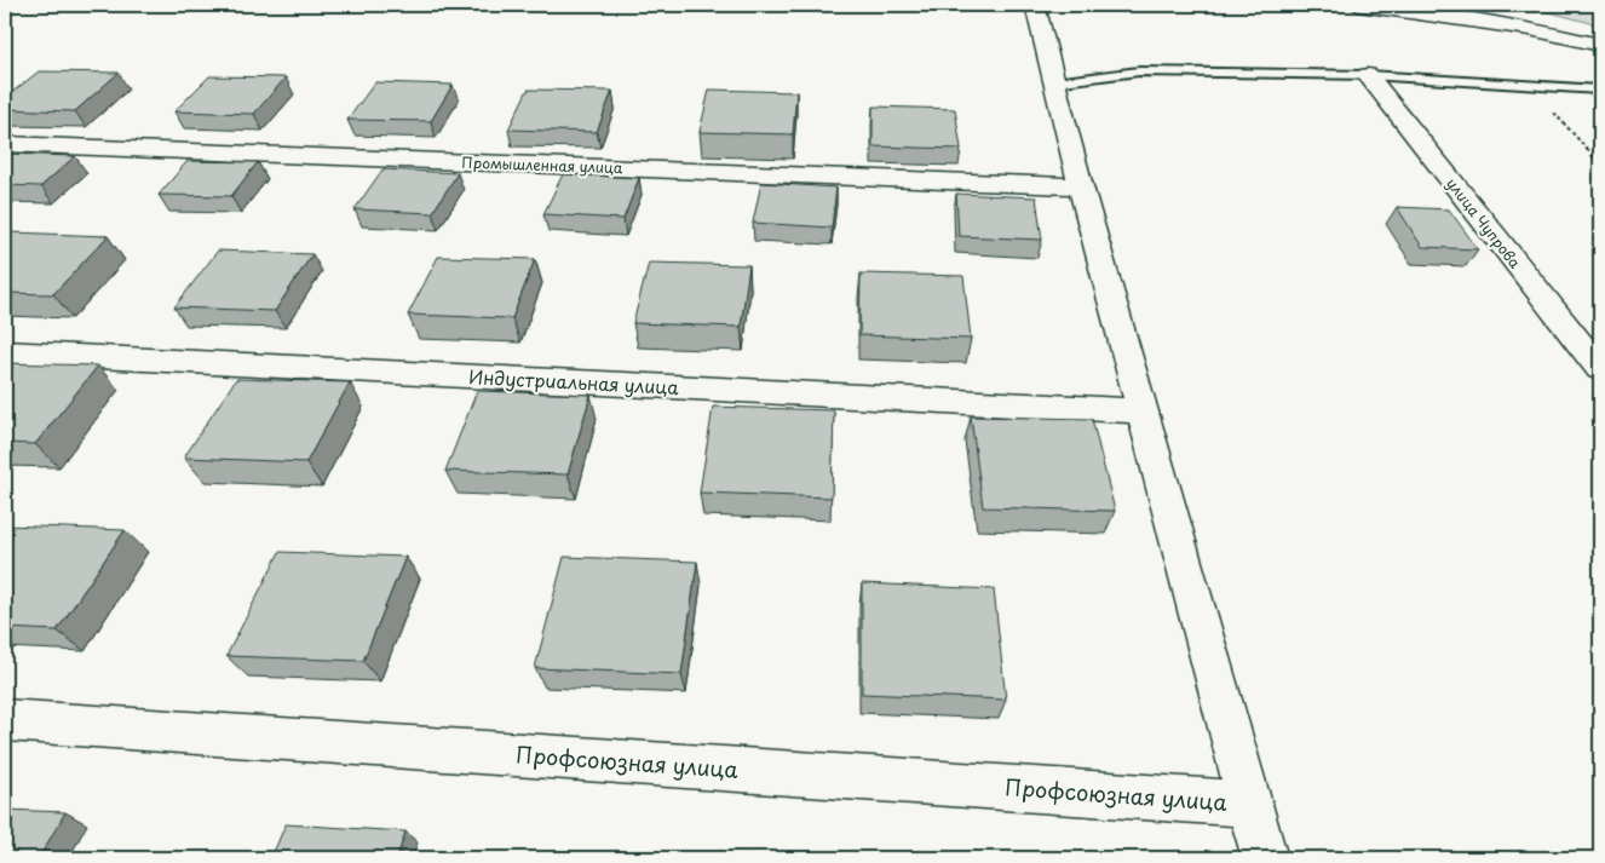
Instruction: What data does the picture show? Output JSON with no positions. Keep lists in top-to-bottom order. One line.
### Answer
{"streets":{"street":["Промышленная улица","улица Чупрова","Индустриальная улица","Профсоюзная улица"]}}
